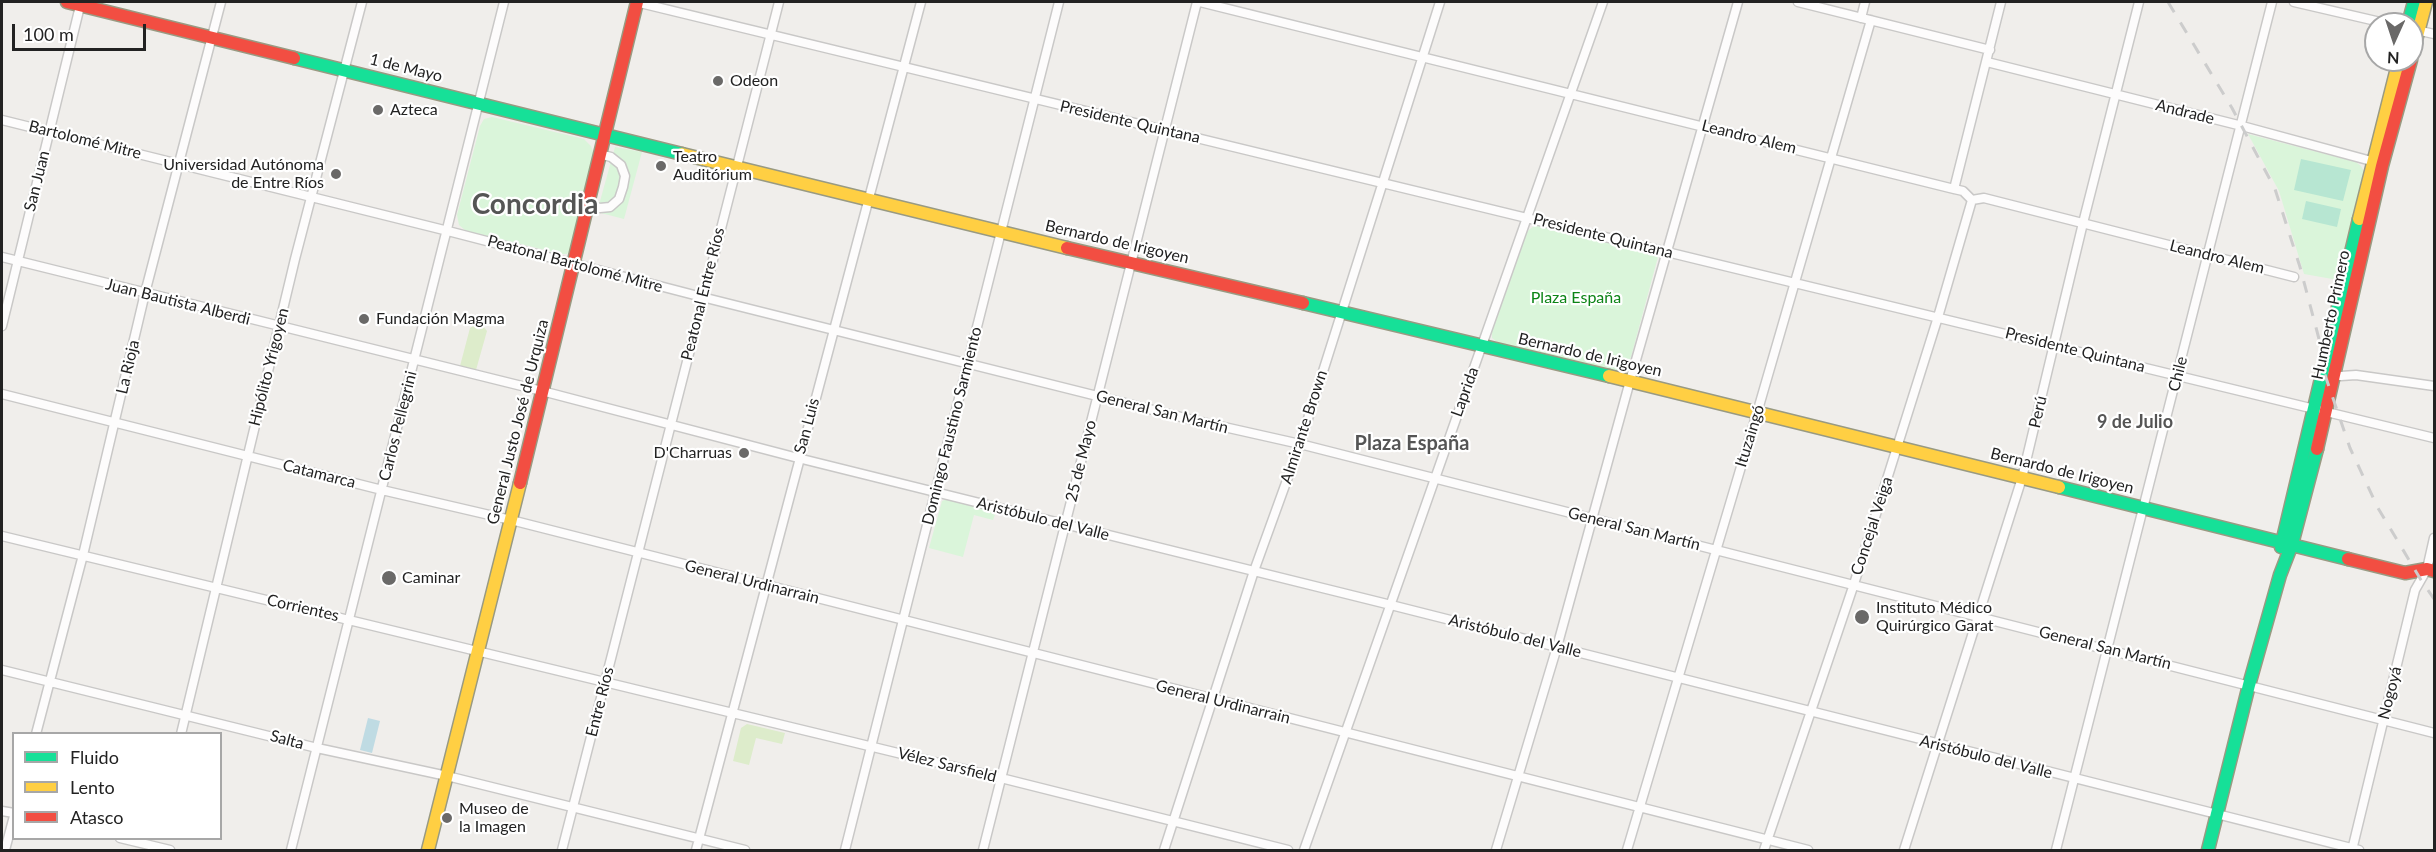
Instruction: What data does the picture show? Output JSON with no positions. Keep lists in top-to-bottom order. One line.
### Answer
{"streets":{"street":["1 de Mayo","Andrade","Presidente Quintana","Leandro Alem","Bartolomé Mitre","San Juan","Bernardo de Irigoyen","Peatonal Bartolomé Mitre","Peatonal Entre Ríos","Juan Bautista Alberdi","Humberto Primero","La Rioja","Hipólito Yrigoyen","Chile","Laprida","General San Martín","Perú","General Justo José de Urquiza","Carlos Pellegrini","San Luis","Domingo Faustino Sarmiento","Almirante Brown","Ituzaingó","25 de Mayo","Catamarca","Aristóbulo del Valle","Concejal Veiga","General Urdinarrain","Corrientes","Nogoyá","Entre Ríos","Salta","Vélez Sarsfield"]},"crossings":[["1 de Mayo","San Juan"],["1 de Mayo","Bernardo de Irigoyen"],["1 de Mayo","Peatonal Entre Ríos"],["1 de Mayo","La Rioja"],["1 de Mayo","Hipólito Yrigoyen"],["1 de Mayo","General Justo José de Urquiza"],["1 de Mayo","Carlos Pellegrini"],["Andrade","Humberto Primero"],["Andrade","Chile"],["Andrade","Perú"],["Presidente Quintana","Peatonal Entre Ríos"],["Presidente Quintana","Humberto Primero"],["Presidente Quintana","Chile"],["Presidente Quintana","Laprida"],["Presidente Quintana","Perú"],["Presidente Quintana","General Justo José de Urquiza"],["Presidente Quintana","San Luis"],["Presidente Quintana","Domingo Faustino Sarmiento"],["Presidente Quintana","Almirante Brown"],["Presidente Quintana","Ituzaingó"],["Presidente Quintana","25 de Mayo"],["Presidente Quintana","Concejal Veiga"],["Leandro Alem","Chile"],["Leandro Alem","Laprida"],["Leandro Alem","Perú"],["Leandro Alem","Almirante Brown"],["Leandro Alem","Ituzaingó"],["Leandro Alem","25 de Mayo"],["Leandro Alem","Concejal Veiga"],["Bartolomé Mitre","San Juan"],["Bartolomé Mitre","Peatonal Bartolomé Mitre"],["Bartolomé Mitre","La Rioja"],["Bartolomé Mitre","Hipólito Yrigoyen"],["Bartolomé Mitre","Carlos Pellegrini"],["San Juan","Juan Bautista Alberdi"],["Bernardo de Irigoyen","Peatonal Entre Ríos"],["Bernardo de Irigoyen","Humberto Primero"],["Bernardo de Irigoyen","Chile"],["Bernardo de Irigoyen","Laprida"],["Bernardo de Irigoyen","Perú"],["Bernardo de Irigoyen","San Luis"],["Bernardo de Irigoyen","Domingo Faustino Sarmiento"],["Bernardo de Irigoyen","Almirante Brown"],["Bernardo de Irigoyen","Ituzaingó"],["Bernardo de Irigoyen","25 de Mayo"],["Bernardo de Irigoyen","Concejal Veiga"],["Bernardo de Irigoyen","Nogoyá"],["Peatonal Bartolomé Mitre","Peatonal Entre Ríos"],["Peatonal Bartolomé Mitre","General San Martín"],["Peatonal Bartolomé Mitre","General Justo José de Urquiza"],["Peatonal Bartolomé Mitre","Carlos Pellegrini"],["Peatonal Bartolomé Mitre","San Luis"],["Peatonal Entre Ríos","Juan Bautista Alberdi"],["Peatonal Entre Ríos","Catamarca"],["Peatonal Entre Ríos","Aristóbulo del Valle"],["Peatonal Entre Ríos","General Urdinarrain"],["Peatonal Entre Ríos","Entre Ríos"],["Juan Bautista Alberdi","La Rioja"],["Juan Bautista Alberdi","Hipólito Yrigoyen"],["Juan Bautista Alberdi","General Justo José de Urquiza"],["Juan Bautista Alberdi","Carlos Pellegrini"],["Juan Bautista Alberdi","Aristóbulo del Valle"],["Humberto Primero","General San Martín"],["Humberto Primero","Aristóbulo del Valle"],["La Rioja","Catamarca"],["La Rioja","Corrientes"],["La Rioja","Salta"],["Hipólito Yrigoyen","Catamarca"],["Hipólito Yrigoyen","Corrientes"],["Hipólito Yrigoyen","Salta"],["Chile","General San Martín"],["Chile","Aristóbulo del Valle"],["Laprida","General San Martín"],["Laprida","Aristóbulo del Valle"],["Laprida","General Urdinarrain"],["General San Martín","Perú"],["General San Martín","San Luis"],["General San Martín","Domingo Faustino Sarmiento"],["General San Martín","Almirante Brown"],["General San Martín","Ituzaingó"],["General San Martín","25 de Mayo"],["General San Martín","Concejal Veiga"],["General San Martín","Nogoyá"],["Perú","Aristóbulo del Valle"],["General Justo José de Urquiza","Catamarca"],["General Justo José de Urquiza","Corrientes"],["General Justo José de Urquiza","Salta"],["Carlos Pellegrini","Catamarca"],["Carlos Pellegrini","Corrientes"],["Carlos Pellegrini","Salta"],["San Luis","Aristóbulo del Valle"],["San Luis","General Urdinarrain"],["San Luis","Salta"],["San Luis","Vélez Sarsfield"],["Domingo Faustino Sarmiento","Aristóbulo del Valle"],["Domingo Faustino Sarmiento","General Urdinarrain"],["Domingo Faustino Sarmiento","Vélez Sarsfield"],["Almirante Brown","Aristóbulo del Valle"],["Almirante Brown","General Urdinarrain"],["Almirante Brown","Vélez Sarsfield"],["Ituzaingó","Aristóbulo del Valle"],["Ituzaingó","General Urdinarrain"],["25 de Mayo","Aristóbulo del Valle"],["25 de Mayo","General Urdinarrain"],["25 de Mayo","Vélez Sarsfield"],["Catamarca","General Urdinarrain"],["Catamarca","Entre Ríos"],["Aristóbulo del Valle","Concejal Veiga"],["Aristóbulo del Valle","Nogoyá"],["Concejal Veiga","General Urdinarrain"],["General Urdinarrain","Entre Ríos"],["Corrientes","Entre Ríos"],["Corrientes","Vélez Sarsfield"],["Entre Ríos","Salta"],["Entre Ríos","Vélez Sarsfield"]],"districts":["Concordia","9 de Julio","Plaza España"],"parks":["Plaza España"],"places":["Odeon","Azteca","Teatro Auditórium","Universidad Autónoma de Entre Ríos","Fundación Magma","D'Charruas","Caminar","Instituto Médico Quirúrgico Garat","Museo de la Imagen"],"legend":["Fluido","Lento","Atasco"],"scale_bar":"100 m","north":"bottom"}
